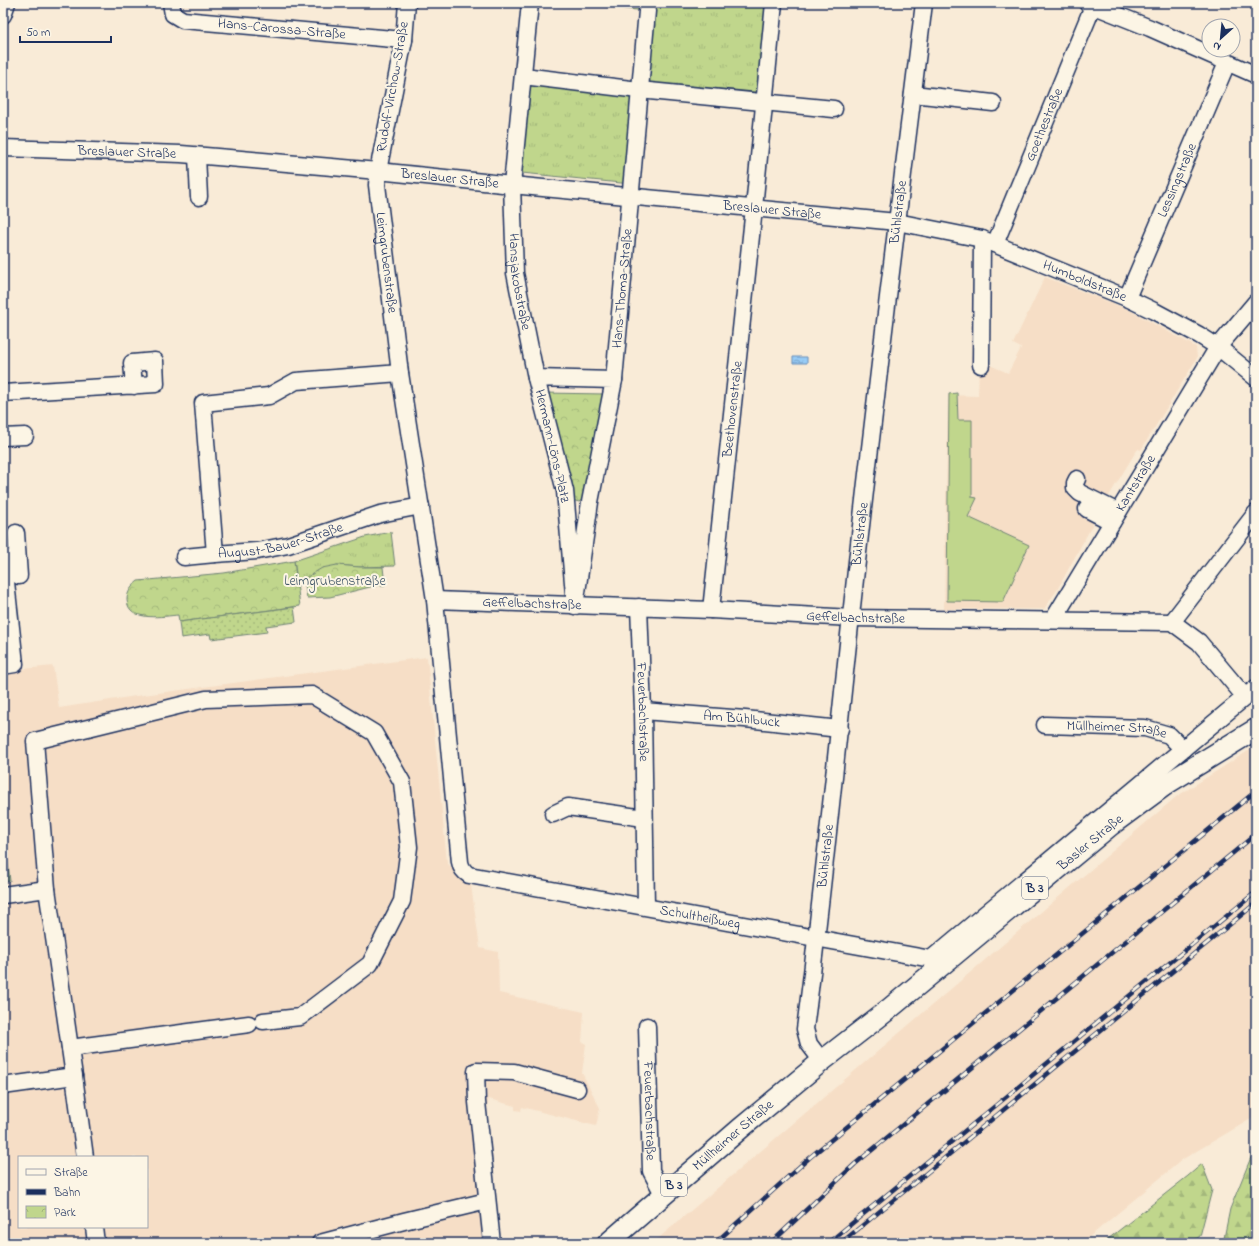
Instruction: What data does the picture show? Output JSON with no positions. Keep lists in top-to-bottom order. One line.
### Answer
{"streets":{"main road":["Müllheimer Straße","Basler Straße","B 3"],"street":["Hans-Carossa-Straße","Rudolf-Virchow-Straße","Goethestraße","Breslauer Straße","Lessingstraße","Bühlstraße","Leimgrubenstraße","Humboldstraße","Hansjakobstraße","Hans-Thoma-Straße","Beethovenstraße","Hermann-Löns-Platz","Kantstraße","August-Bauer-Straße","Geffelbachstraße","Feuerbachstraße","Am Bühlbuck","Schultheißweg"]},"crossings":[["Hans-Carossa-Straße","Rudolf-Virchow-Straße"],["Rudolf-Virchow-Straße","Breslauer Straße"],["Rudolf-Virchow-Straße","Leimgrubenstraße"],["Goethestraße","Humboldstraße"],["Breslauer Straße","Bühlstraße"],["Breslauer Straße","Leimgrubenstraße"],["Breslauer Straße","Humboldstraße"],["Breslauer Straße","Hansjakobstraße"],["Breslauer Straße","Hans-Thoma-Straße"],["Breslauer Straße","Beethovenstraße"],["Lessingstraße","Humboldstraße"],["Bühlstraße","Humboldstraße"],["Bühlstraße","Geffelbachstraße"],["Bühlstraße","Am Bühlbuck"],["Bühlstraße","Müllheimer Straße"],["Bühlstraße","Basler Straße"],["Bühlstraße","Schultheißweg"],["Leimgrubenstraße","August-Bauer-Straße"],["Leimgrubenstraße","Geffelbachstraße"],["Leimgrubenstraße","Schultheißweg"],["Humboldstraße","Kantstraße"],["Hansjakobstraße","Hermann-Löns-Platz"],["Hans-Thoma-Straße","Hermann-Löns-Platz"],["Beethovenstraße","Geffelbachstraße"],["Hermann-Löns-Platz","Geffelbachstraße"],["Kantstraße","Geffelbachstraße"],["Geffelbachstraße","Feuerbachstraße"],["Feuerbachstraße","Am Bühlbuck"],["Feuerbachstraße","Müllheimer Straße"],["Feuerbachstraße","Schultheißweg"],["Müllheimer Straße","Basler Straße"],["Müllheimer Straße","Schultheißweg"]],"parks":["Leimgrubenstraße"],"legend":["Straße","Bahn","Park"],"scale_bar":"50 m","north":"bottom left"}
